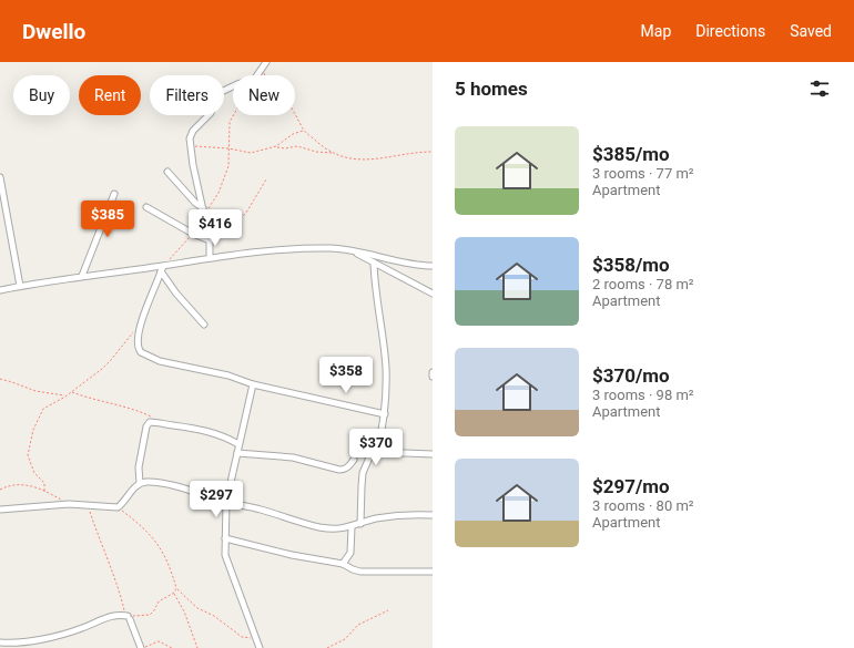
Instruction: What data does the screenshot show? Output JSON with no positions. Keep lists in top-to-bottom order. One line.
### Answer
{"page":{"header":"Dwello","nav":["Map","Directions","Saved"],"heading":"5 homes","chip":["Buy","Rent","Filters","New"],"list":[{"name":"$385/mo","note":"3 rooms · 77 m² · Apartment"},{"name":"$358/mo","note":"2 rooms · 78 m² · Apartment"},{"name":"$370/mo","note":"3 rooms · 98 m² · Apartment"},{"name":"$297/mo","note":"3 rooms · 80 m² · Apartment"}],"price":["$385","$416","$358","$370","$297"]}}
